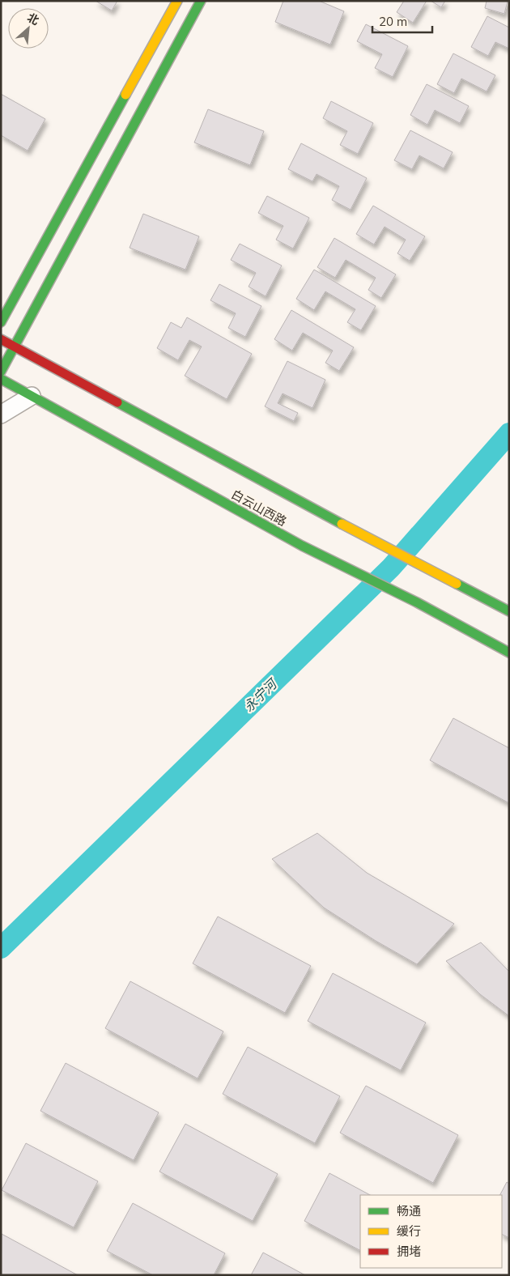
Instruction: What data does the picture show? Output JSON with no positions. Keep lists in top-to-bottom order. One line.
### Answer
{"streets":{"main road":["白云山西路"]},"water":["永宁河"],"legend":["畅通","缓行","拥堵"],"scale_bar":"20 m","north":"top right"}
